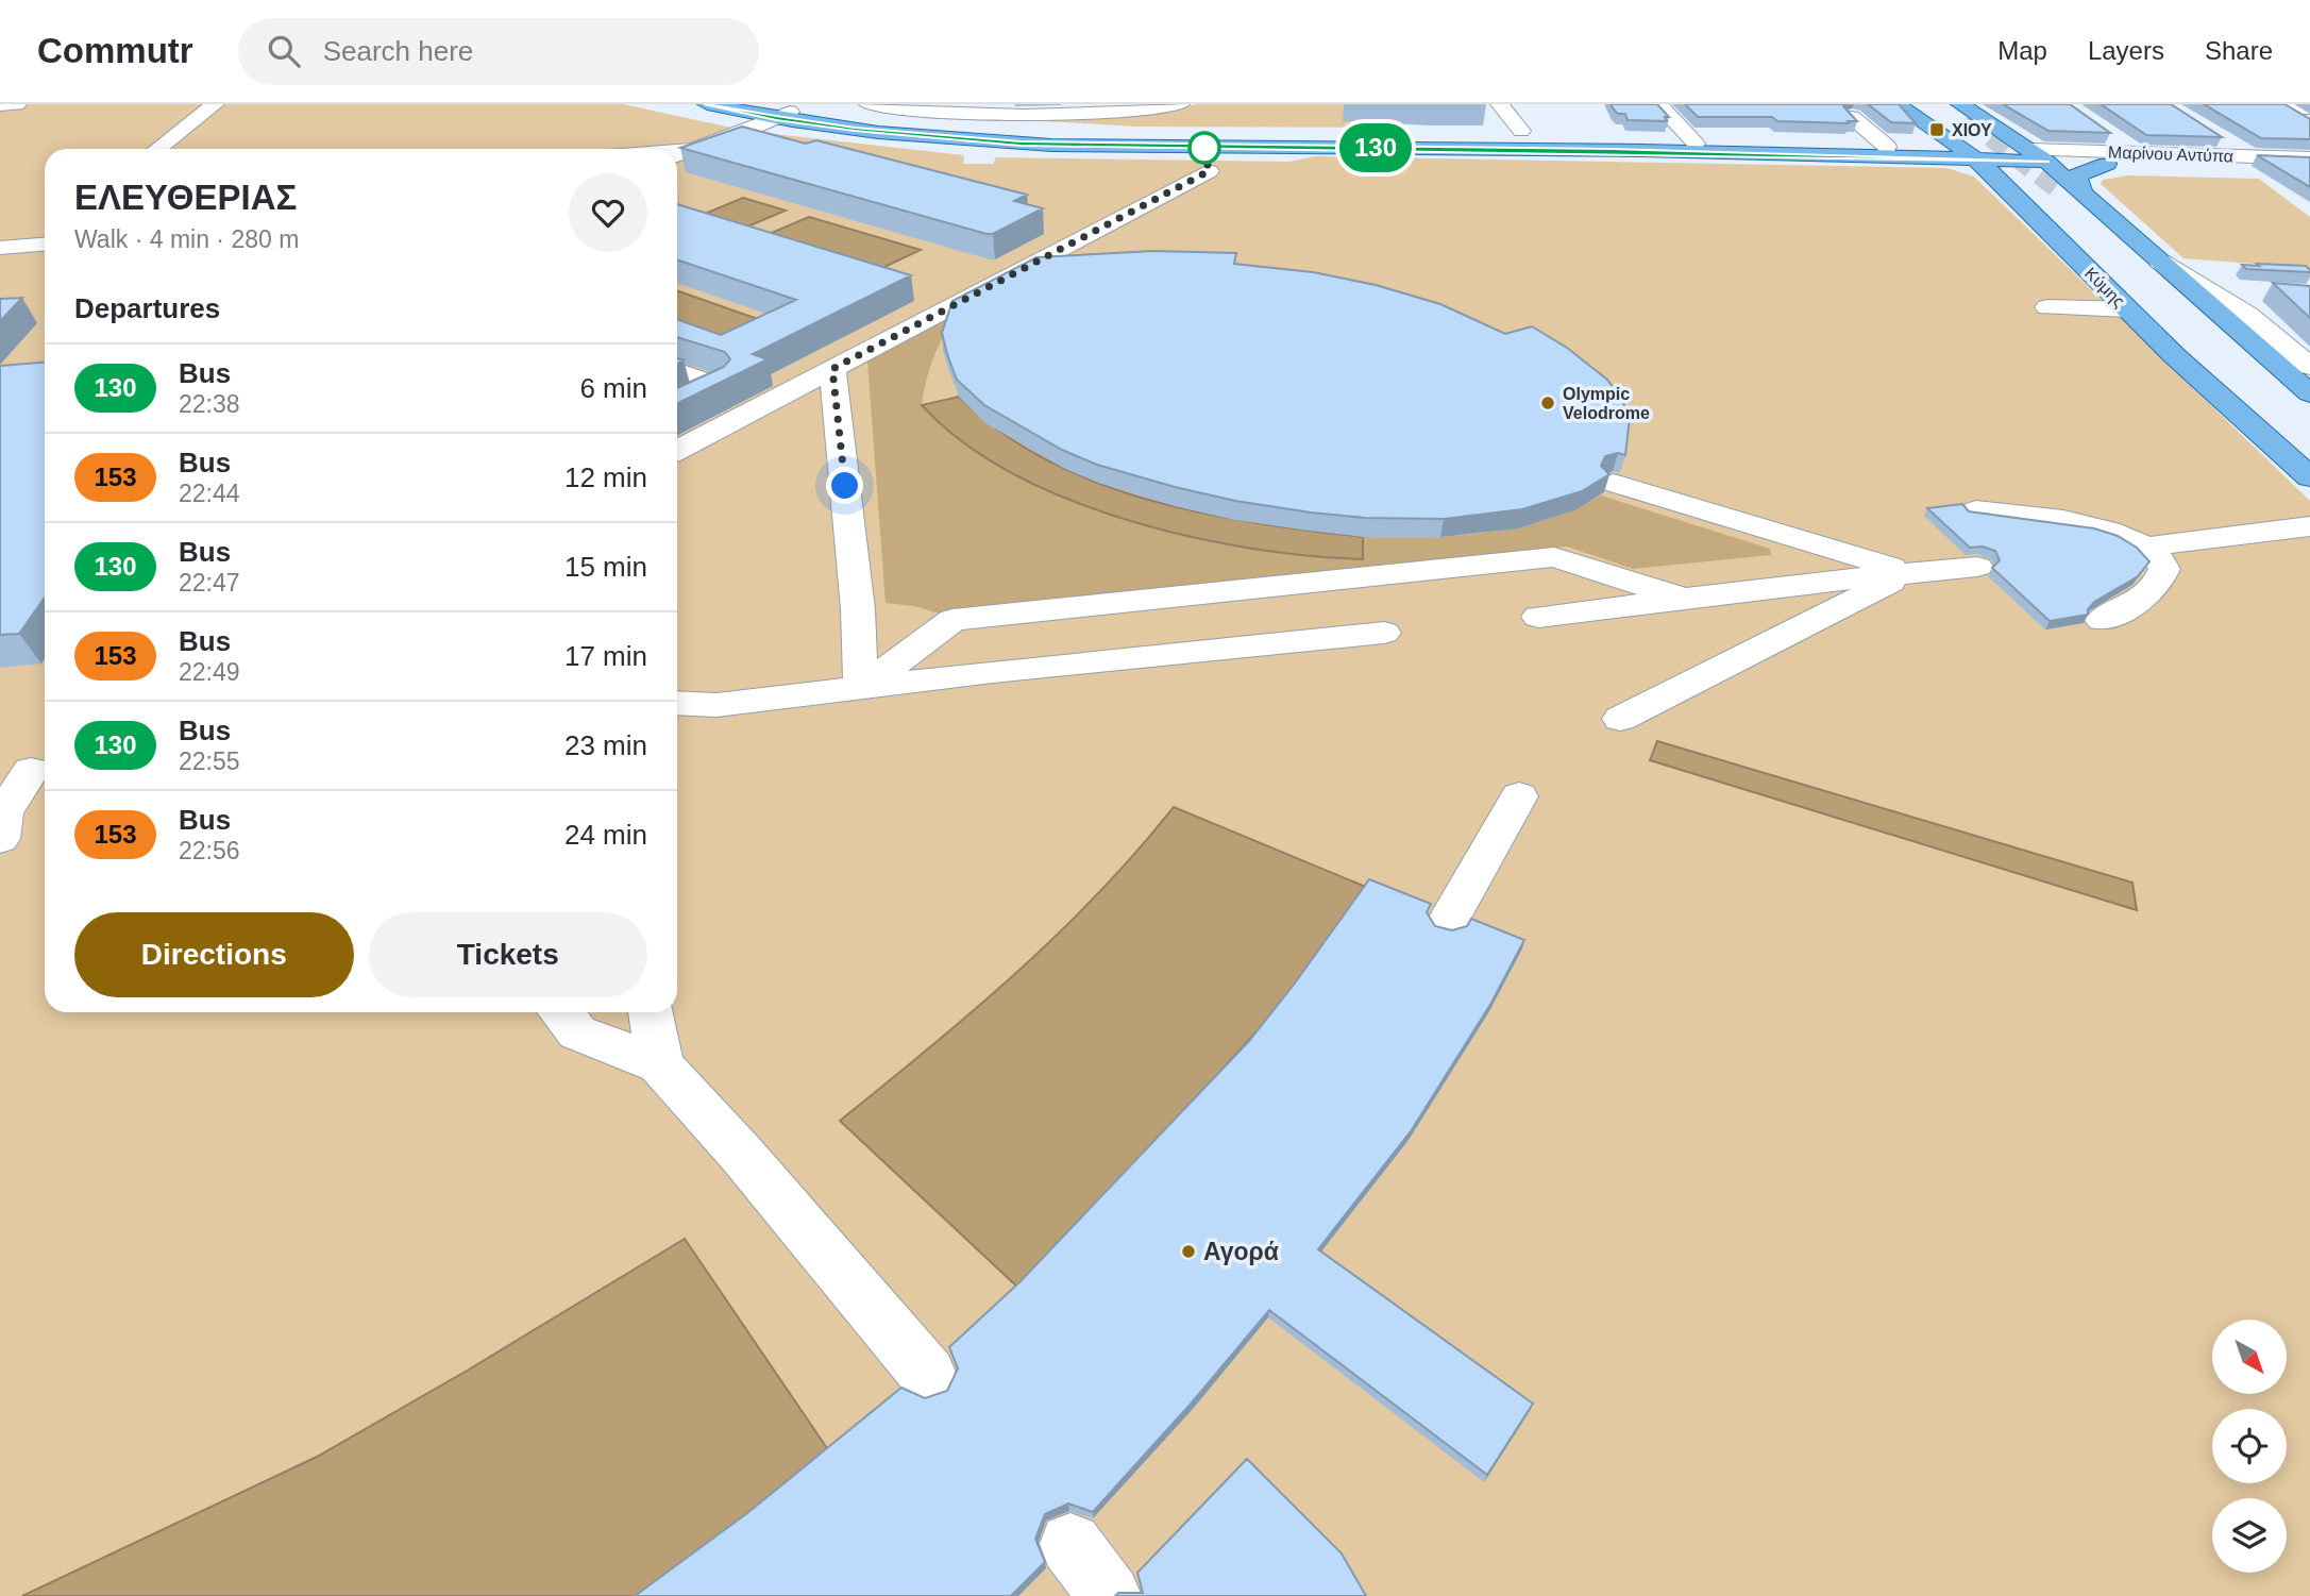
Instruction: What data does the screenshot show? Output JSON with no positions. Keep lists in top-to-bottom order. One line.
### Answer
{"streets":{"main road":["Κύμης"],"street":["Μαρίνου Αντύπα"]},"places":{"transit":["ΧΙΟΥ"],"other":["Olympic Velodrome","Αγορά"]},"lines":["bus line 130"],"north":"bottom right","page":{"header":"Commutr","search":"Search here","nav":["Map","Layers","Share"],"on_map":"130","heading":[["ΕΛΕΥΘΕΡΙΑΣ","Walk · 4 min · 280 m"],"Departures"],"list":[{"mark":"130","name":"Bus","note":"22:38","value":"6 min"},{"mark":"153","name":"Bus","note":"22:44","value":"12 min"},{"mark":"130","name":"Bus","note":"22:47","value":"15 min"},{"mark":"153","name":"Bus","note":"22:49","value":"17 min"},{"mark":"130","name":"Bus","note":"22:55","value":"23 min"},{"mark":"153","name":"Bus","note":"22:56","value":"24 min"}],"buttons":["Directions","Tickets"]}}
